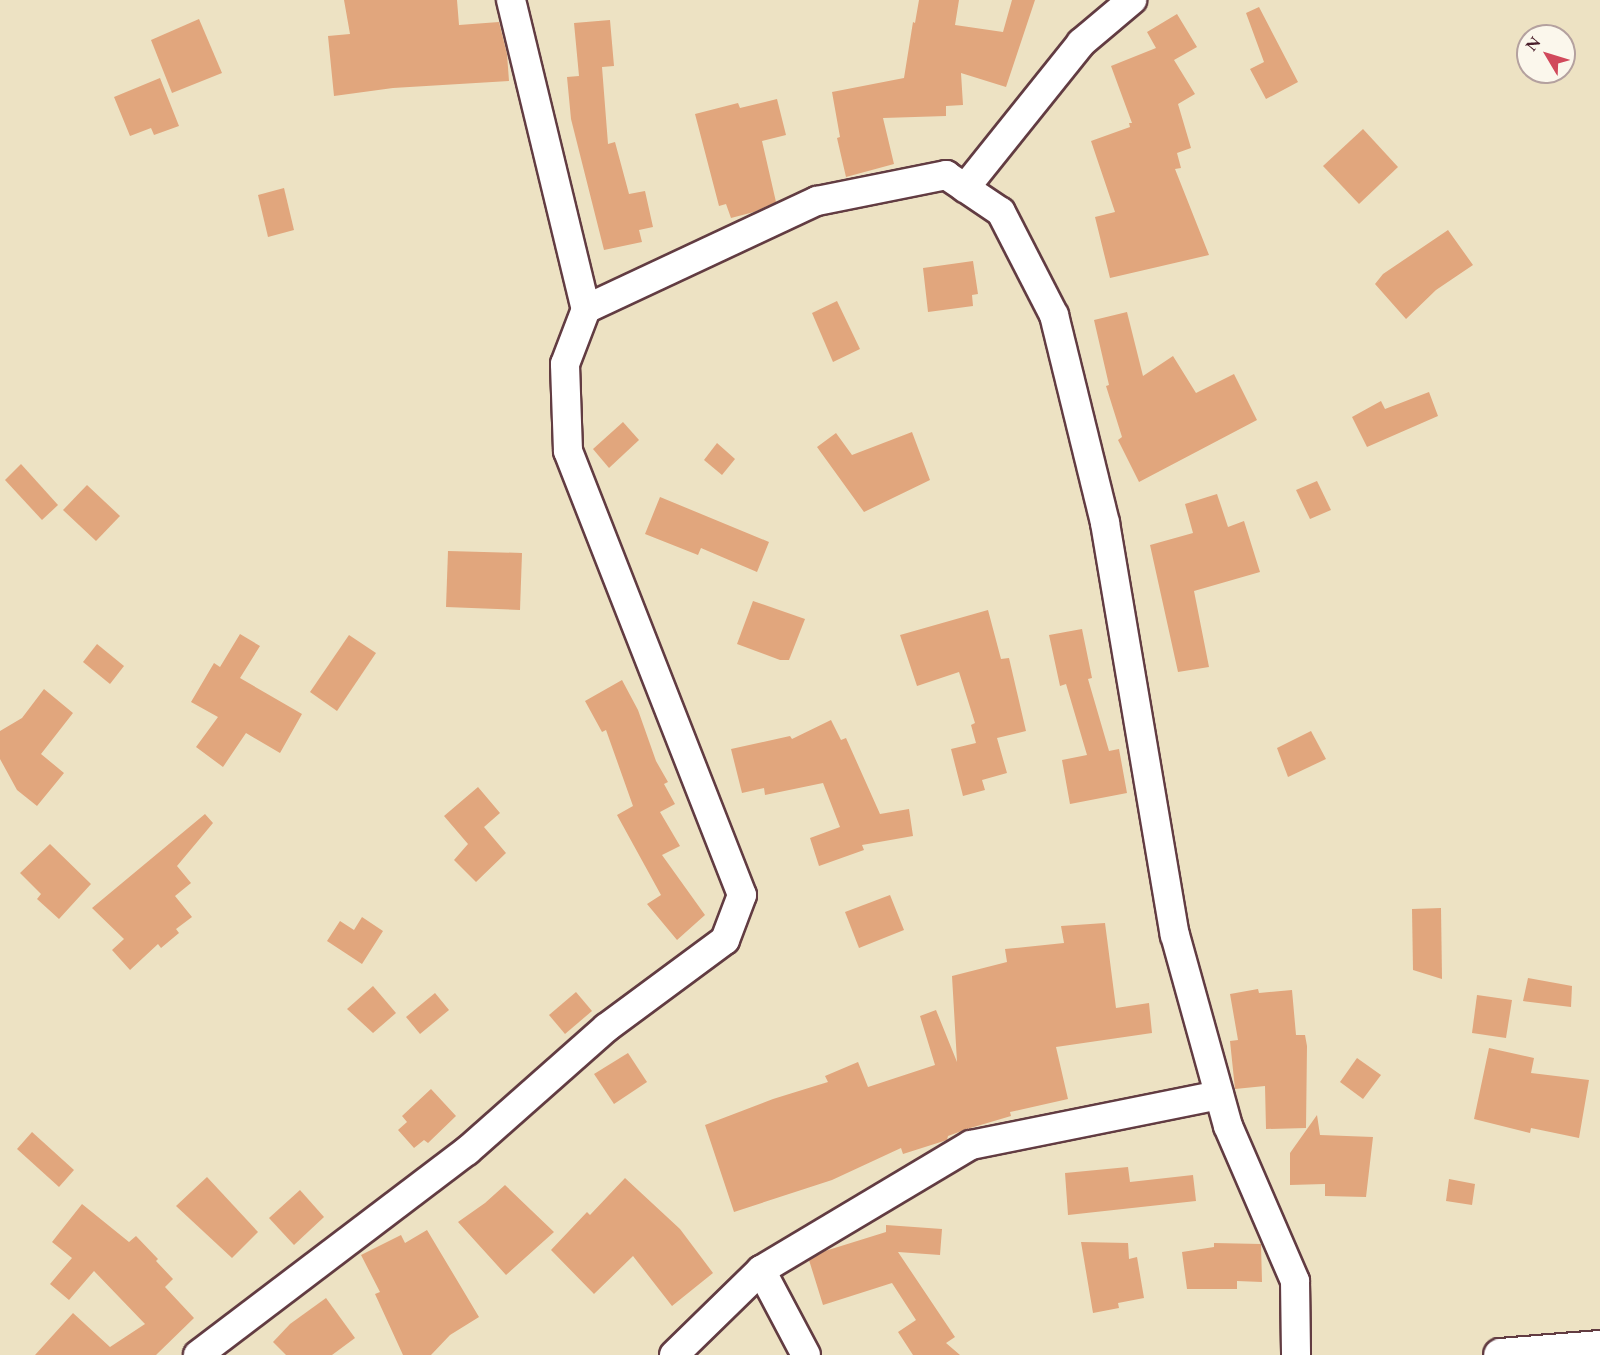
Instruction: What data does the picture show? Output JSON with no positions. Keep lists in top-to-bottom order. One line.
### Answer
{"north":"top left"}
